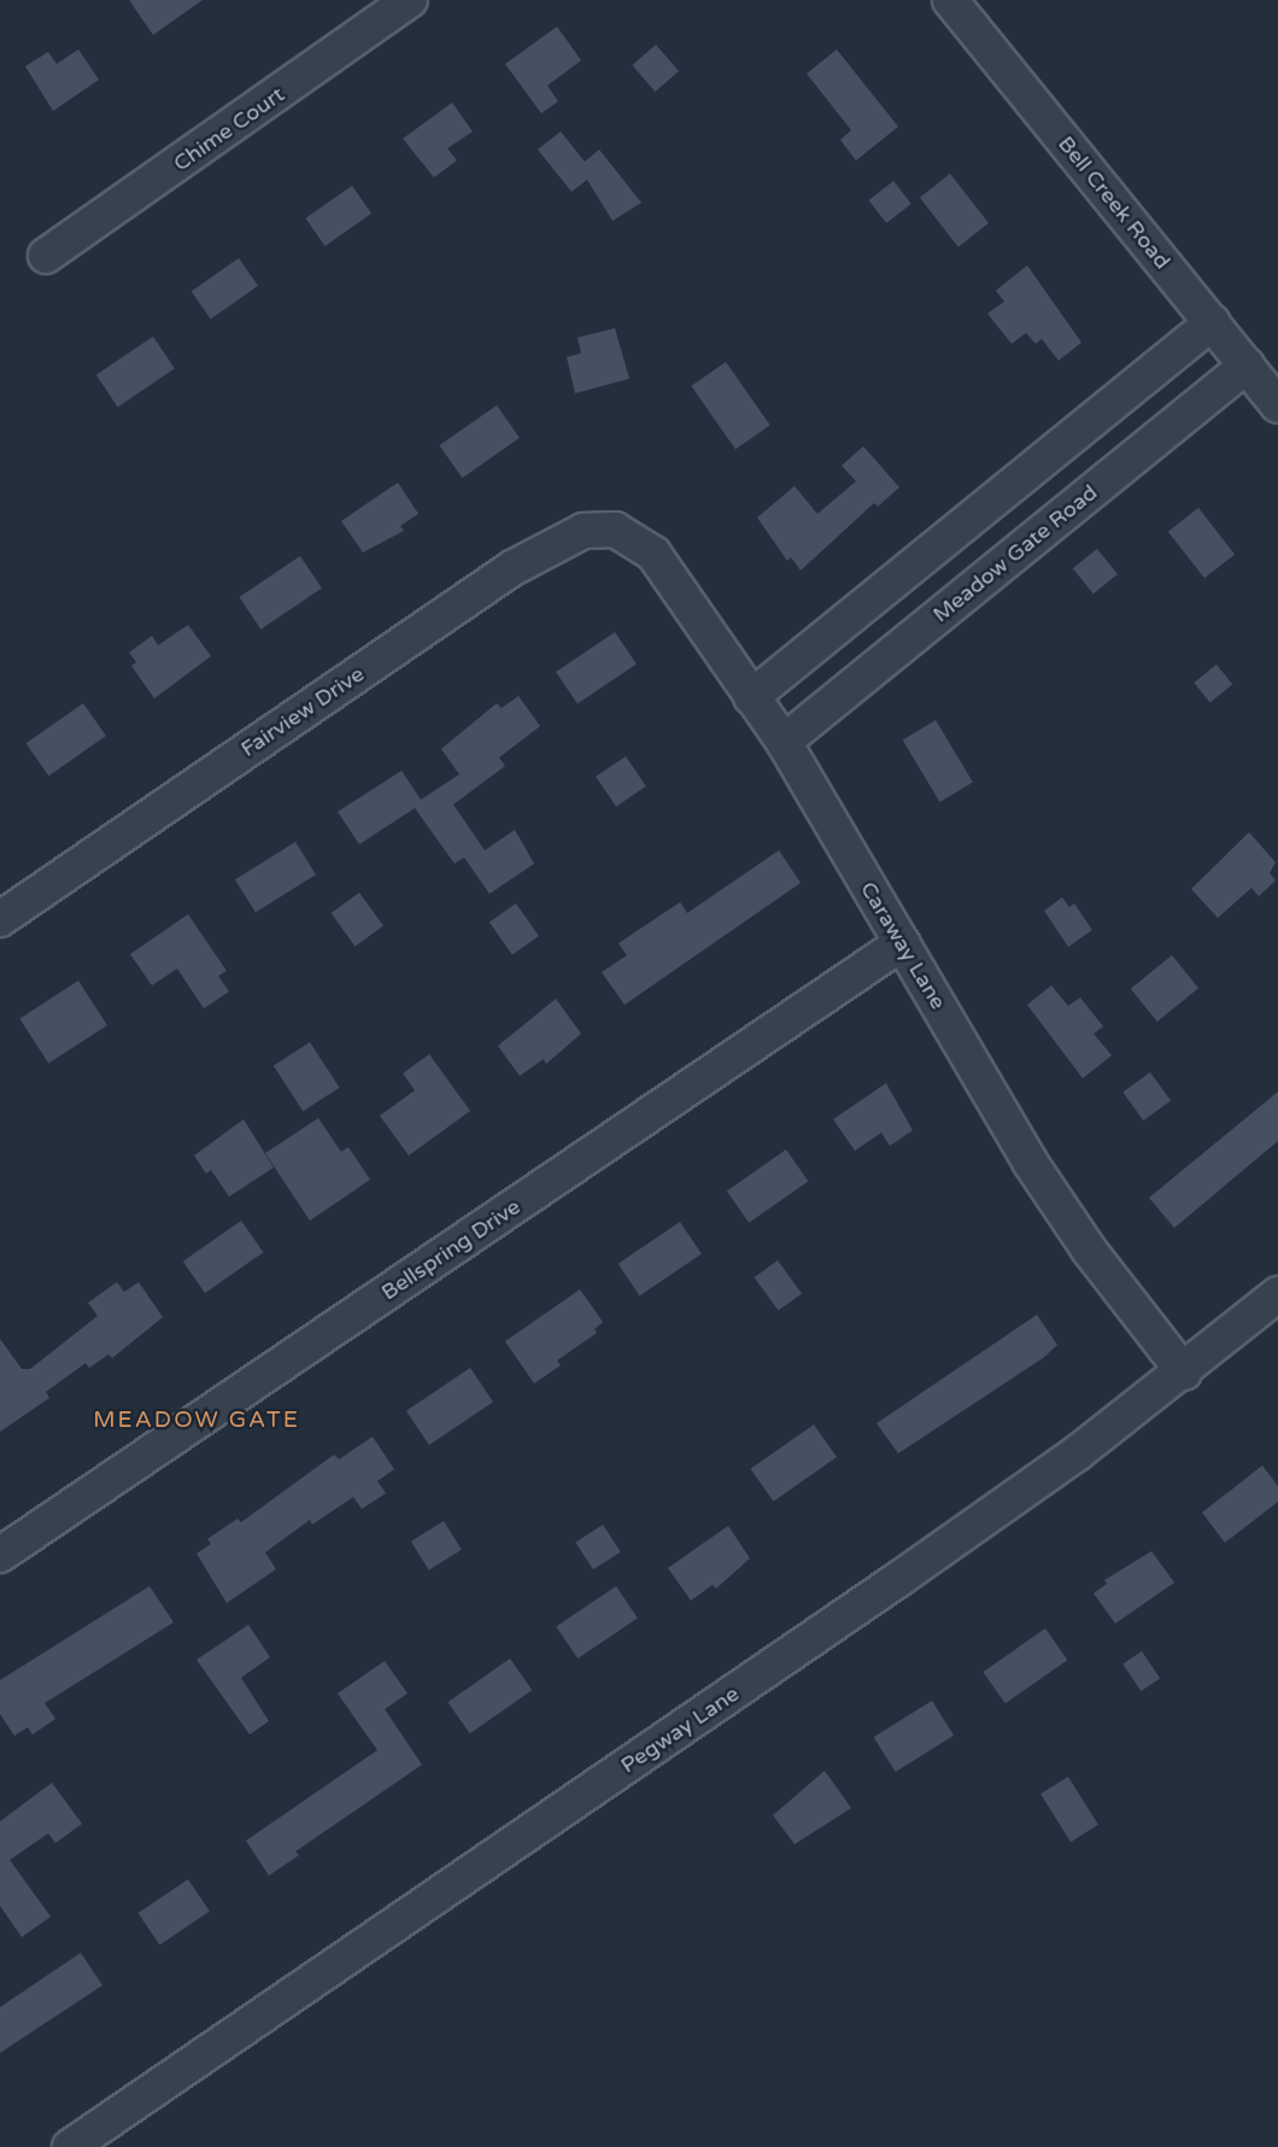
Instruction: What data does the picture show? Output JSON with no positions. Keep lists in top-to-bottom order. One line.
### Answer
{"streets":{"street":["Chime Court","Bell Creek Road","Meadow Gate Road","Fairview Drive","Caraway Lane","Bellspring Drive","Pegway Lane"]},"crossings":[["Bell Creek Road","Meadow Gate Road"],["Meadow Gate Road","Caraway Lane"],["Fairview Drive","Caraway Lane"],["Caraway Lane","Bellspring Drive"],["Caraway Lane","Pegway Lane"]],"districts":["MEADOW GATE"]}
